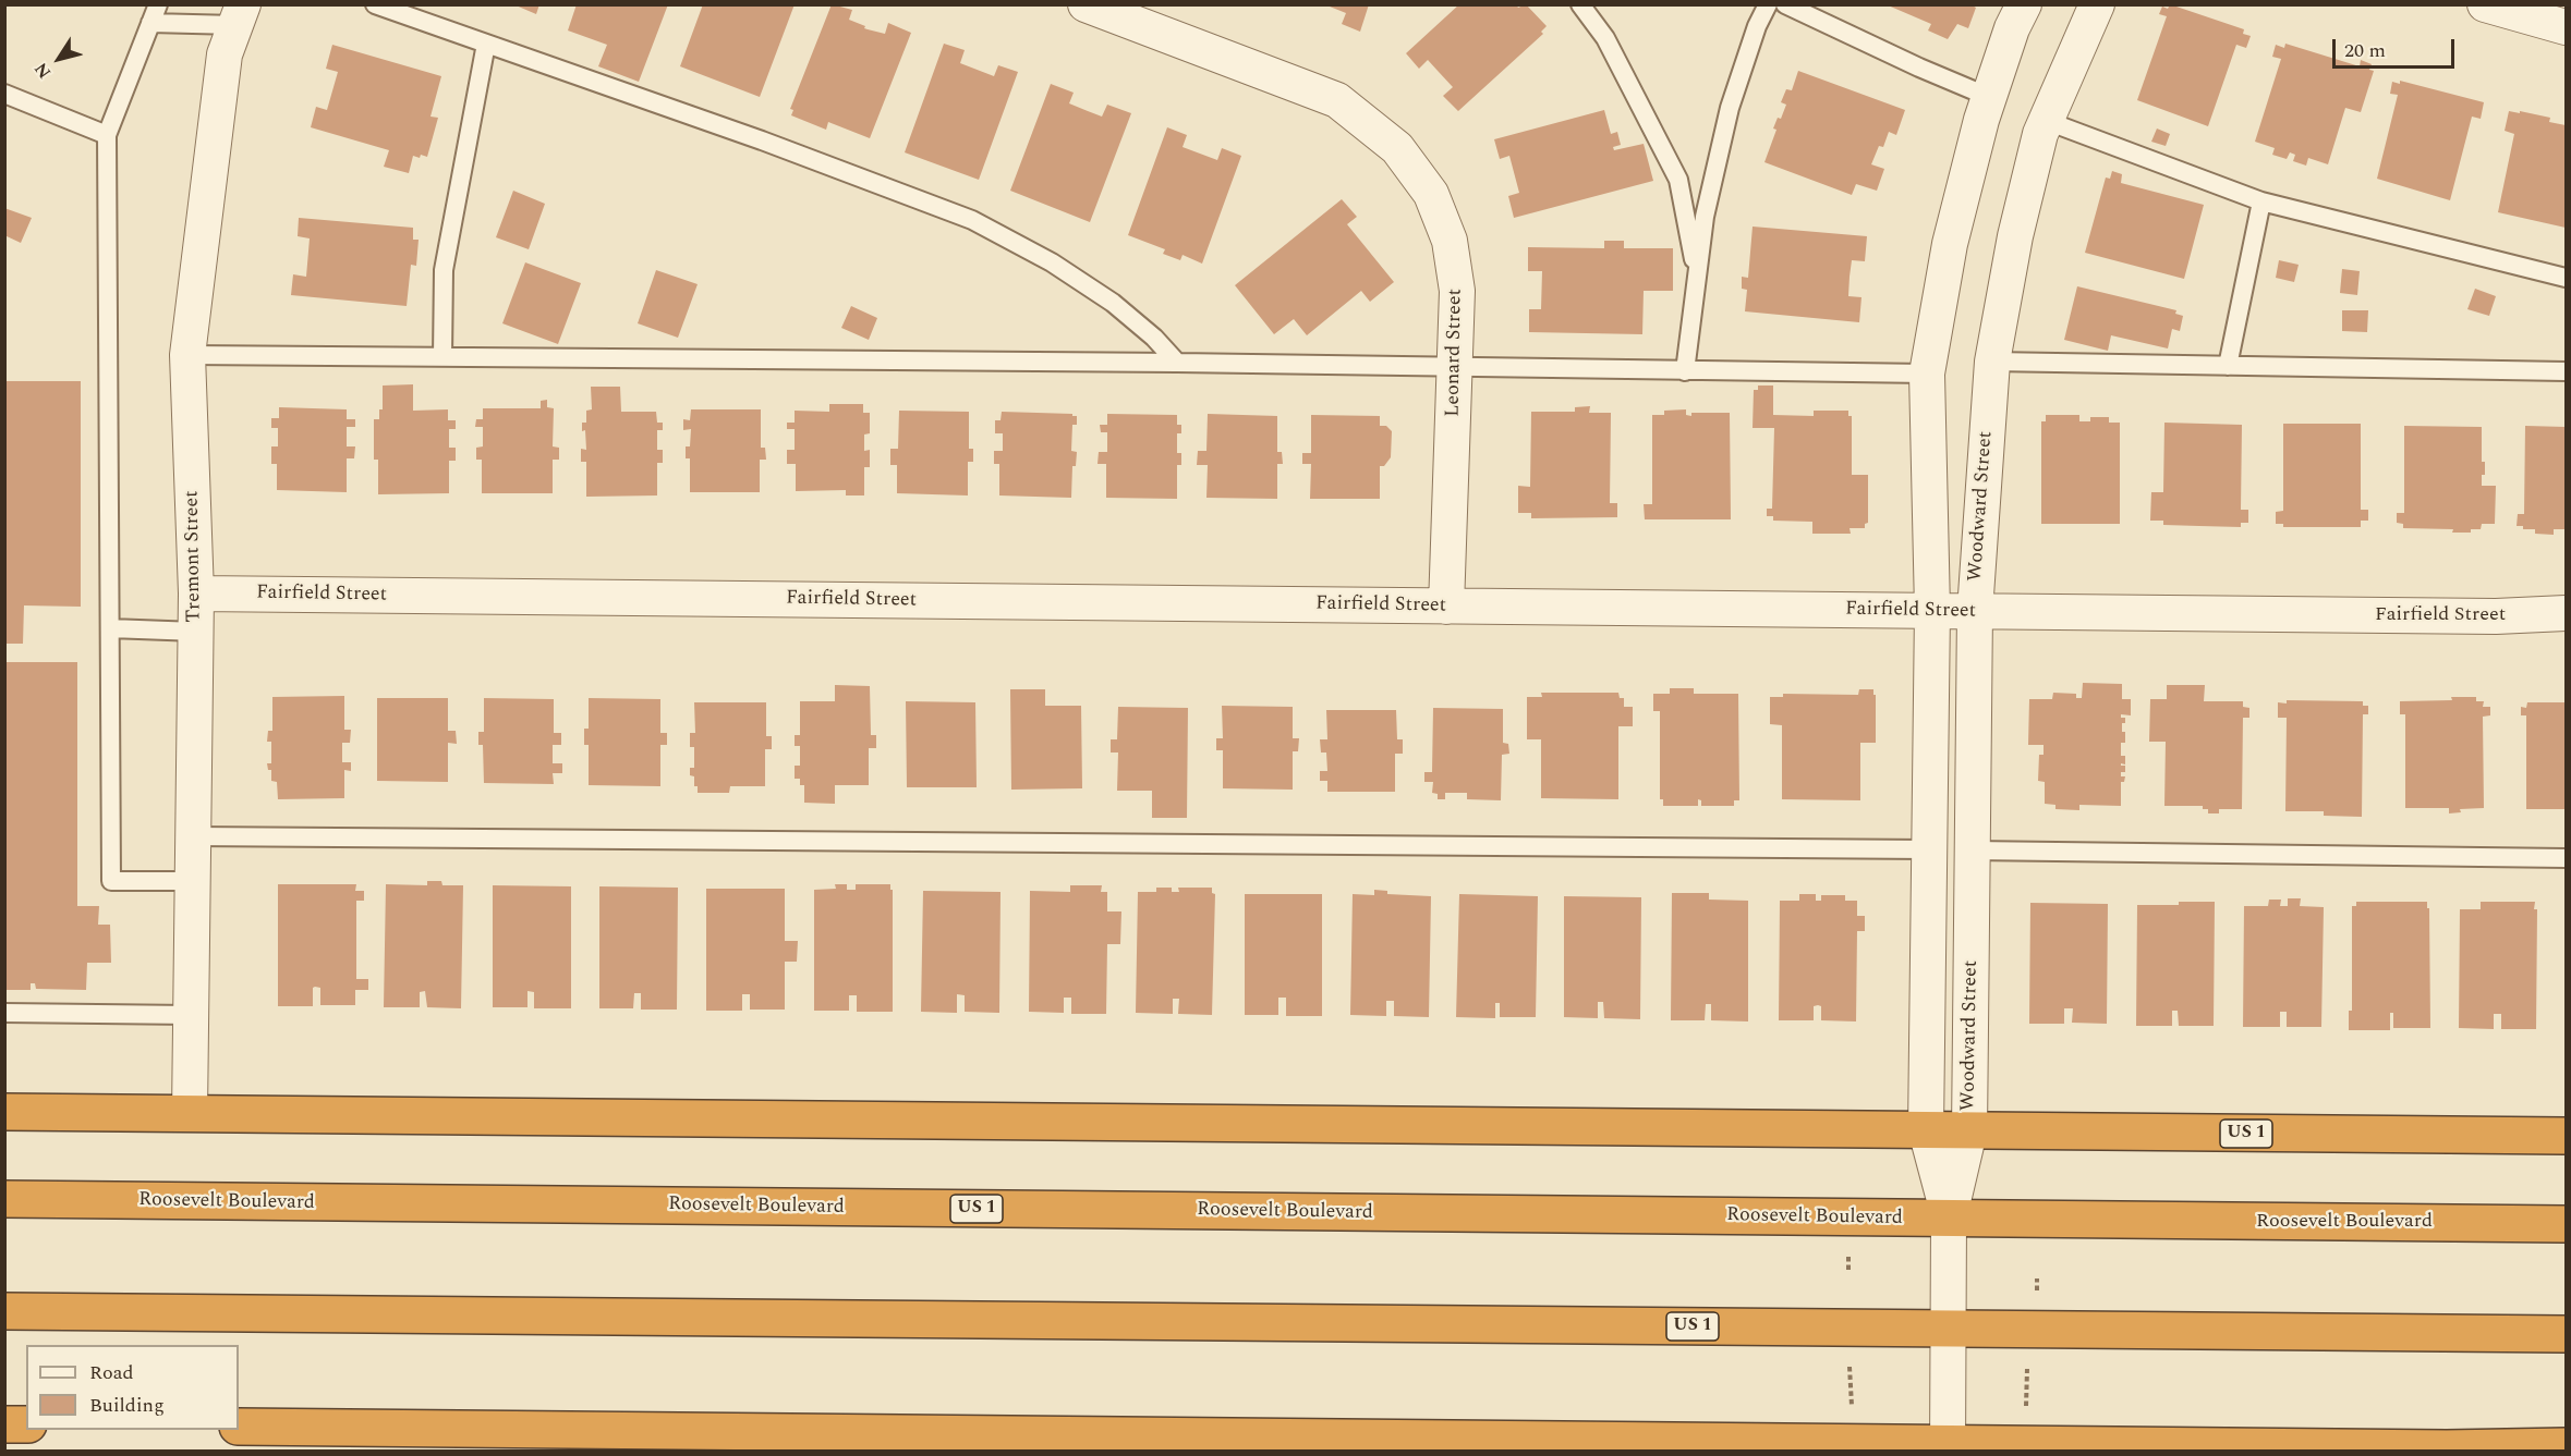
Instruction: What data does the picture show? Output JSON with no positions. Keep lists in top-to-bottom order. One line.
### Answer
{"streets":{"highway":["US 1","Roosevelt Boulevard"],"street":["Leonard Street","Woodward Street","Tremont Street","Fairfield Street"]},"crossings":[["Leonard Street","Fairfield Street"],["Woodward Street","Fairfield Street"],["Woodward Street","US 1"],["Woodward Street","Roosevelt Boulevard"],["Tremont Street","Fairfield Street"],["Tremont Street","US 1"]],"legend":["Road","Building"],"scale_bar":"20 m","north":"bottom left"}
